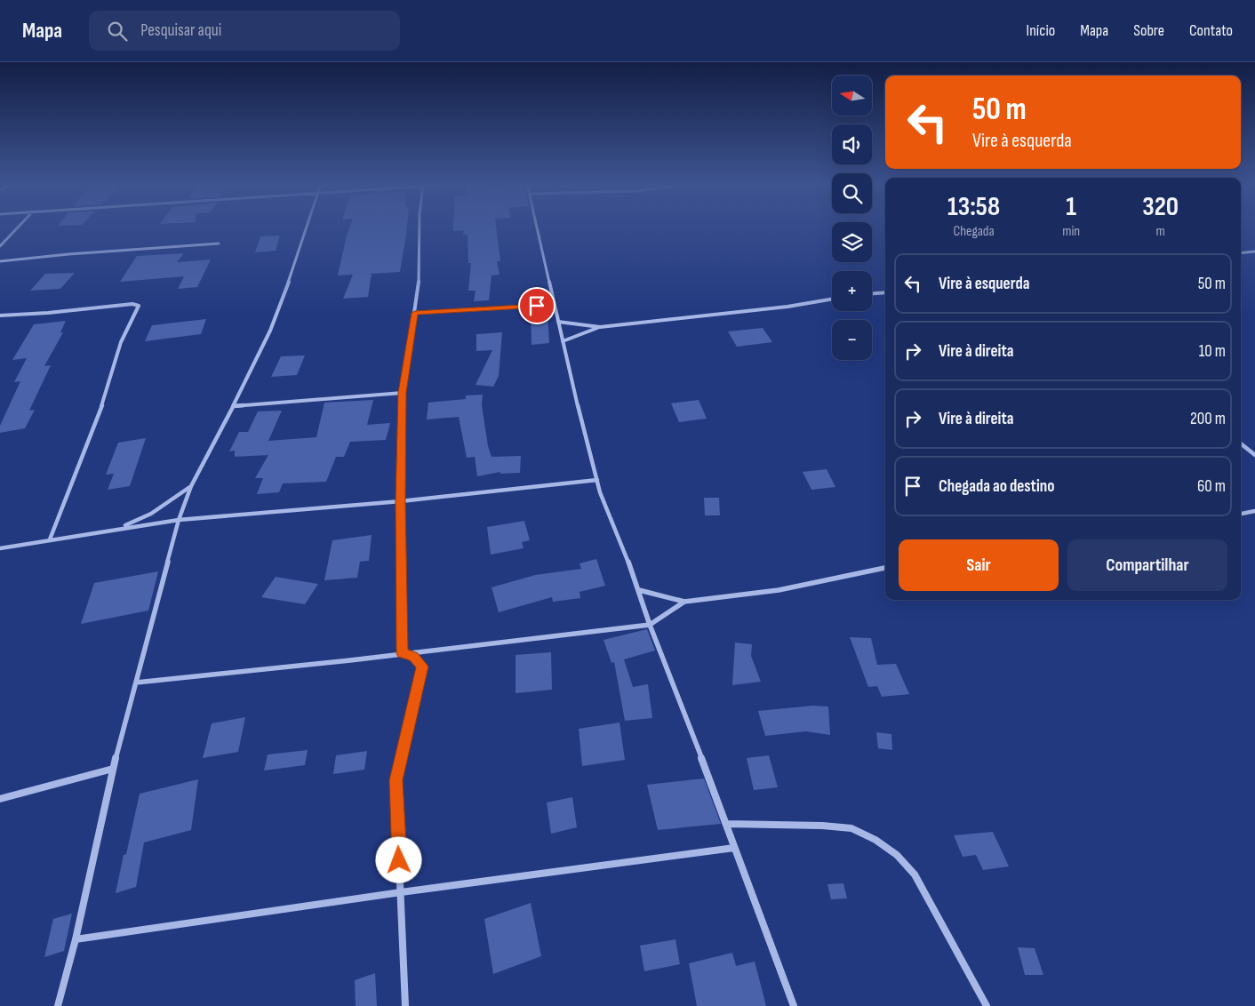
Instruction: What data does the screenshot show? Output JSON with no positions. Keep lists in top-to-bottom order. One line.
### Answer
{"north":"left","page":{"header":"Mapa","search":"Pesquisar aqui","nav":["Início","Mapa","Sobre","Contato"],"map_buttons":["+","−"],"turn":["50 m","Vire à esquerda"],"eta":["13:58","Chegada","1","min","320","m"],"list":[{"name":"Vire à esquerda","value":"50 m"},{"name":"Vire à direita","value":"10 m"},{"name":"Vire à direita","value":"200 m"},{"name":"Chegada ao destino","value":"60 m"}],"buttons":["Sair","Compartilhar"]}}
